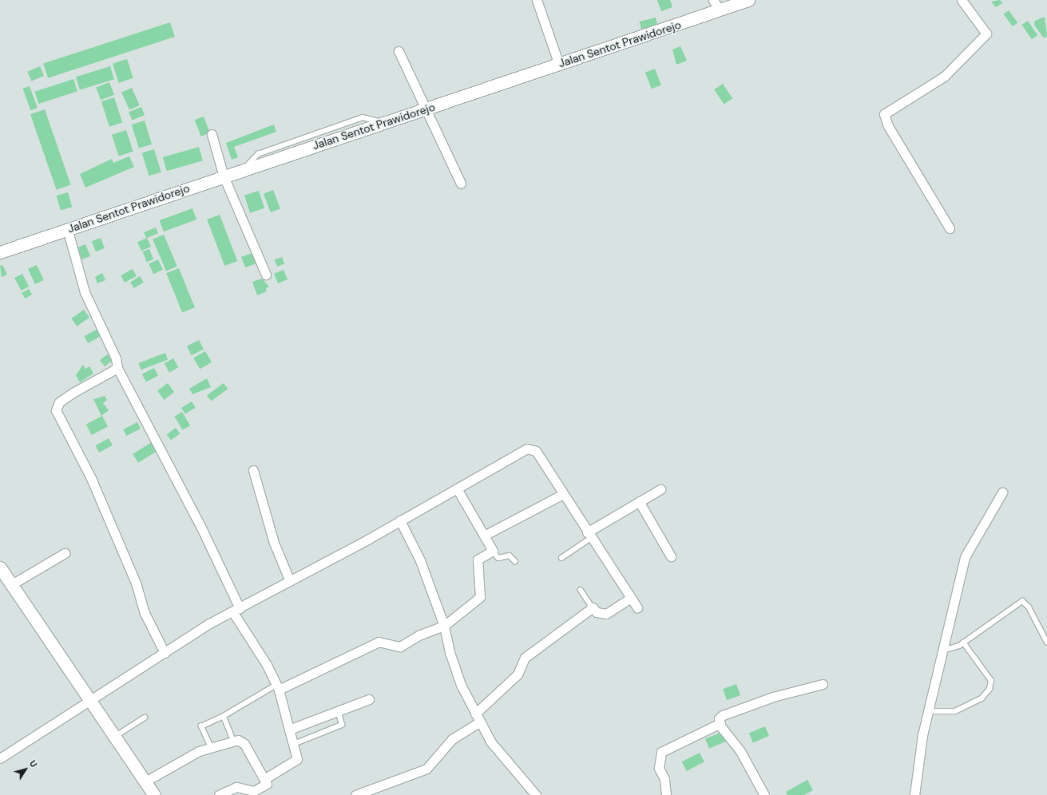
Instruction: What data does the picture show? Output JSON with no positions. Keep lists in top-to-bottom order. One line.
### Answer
{"streets":{"main road":["Jalan Sentot Prawidorejo"]},"north":"top right"}
